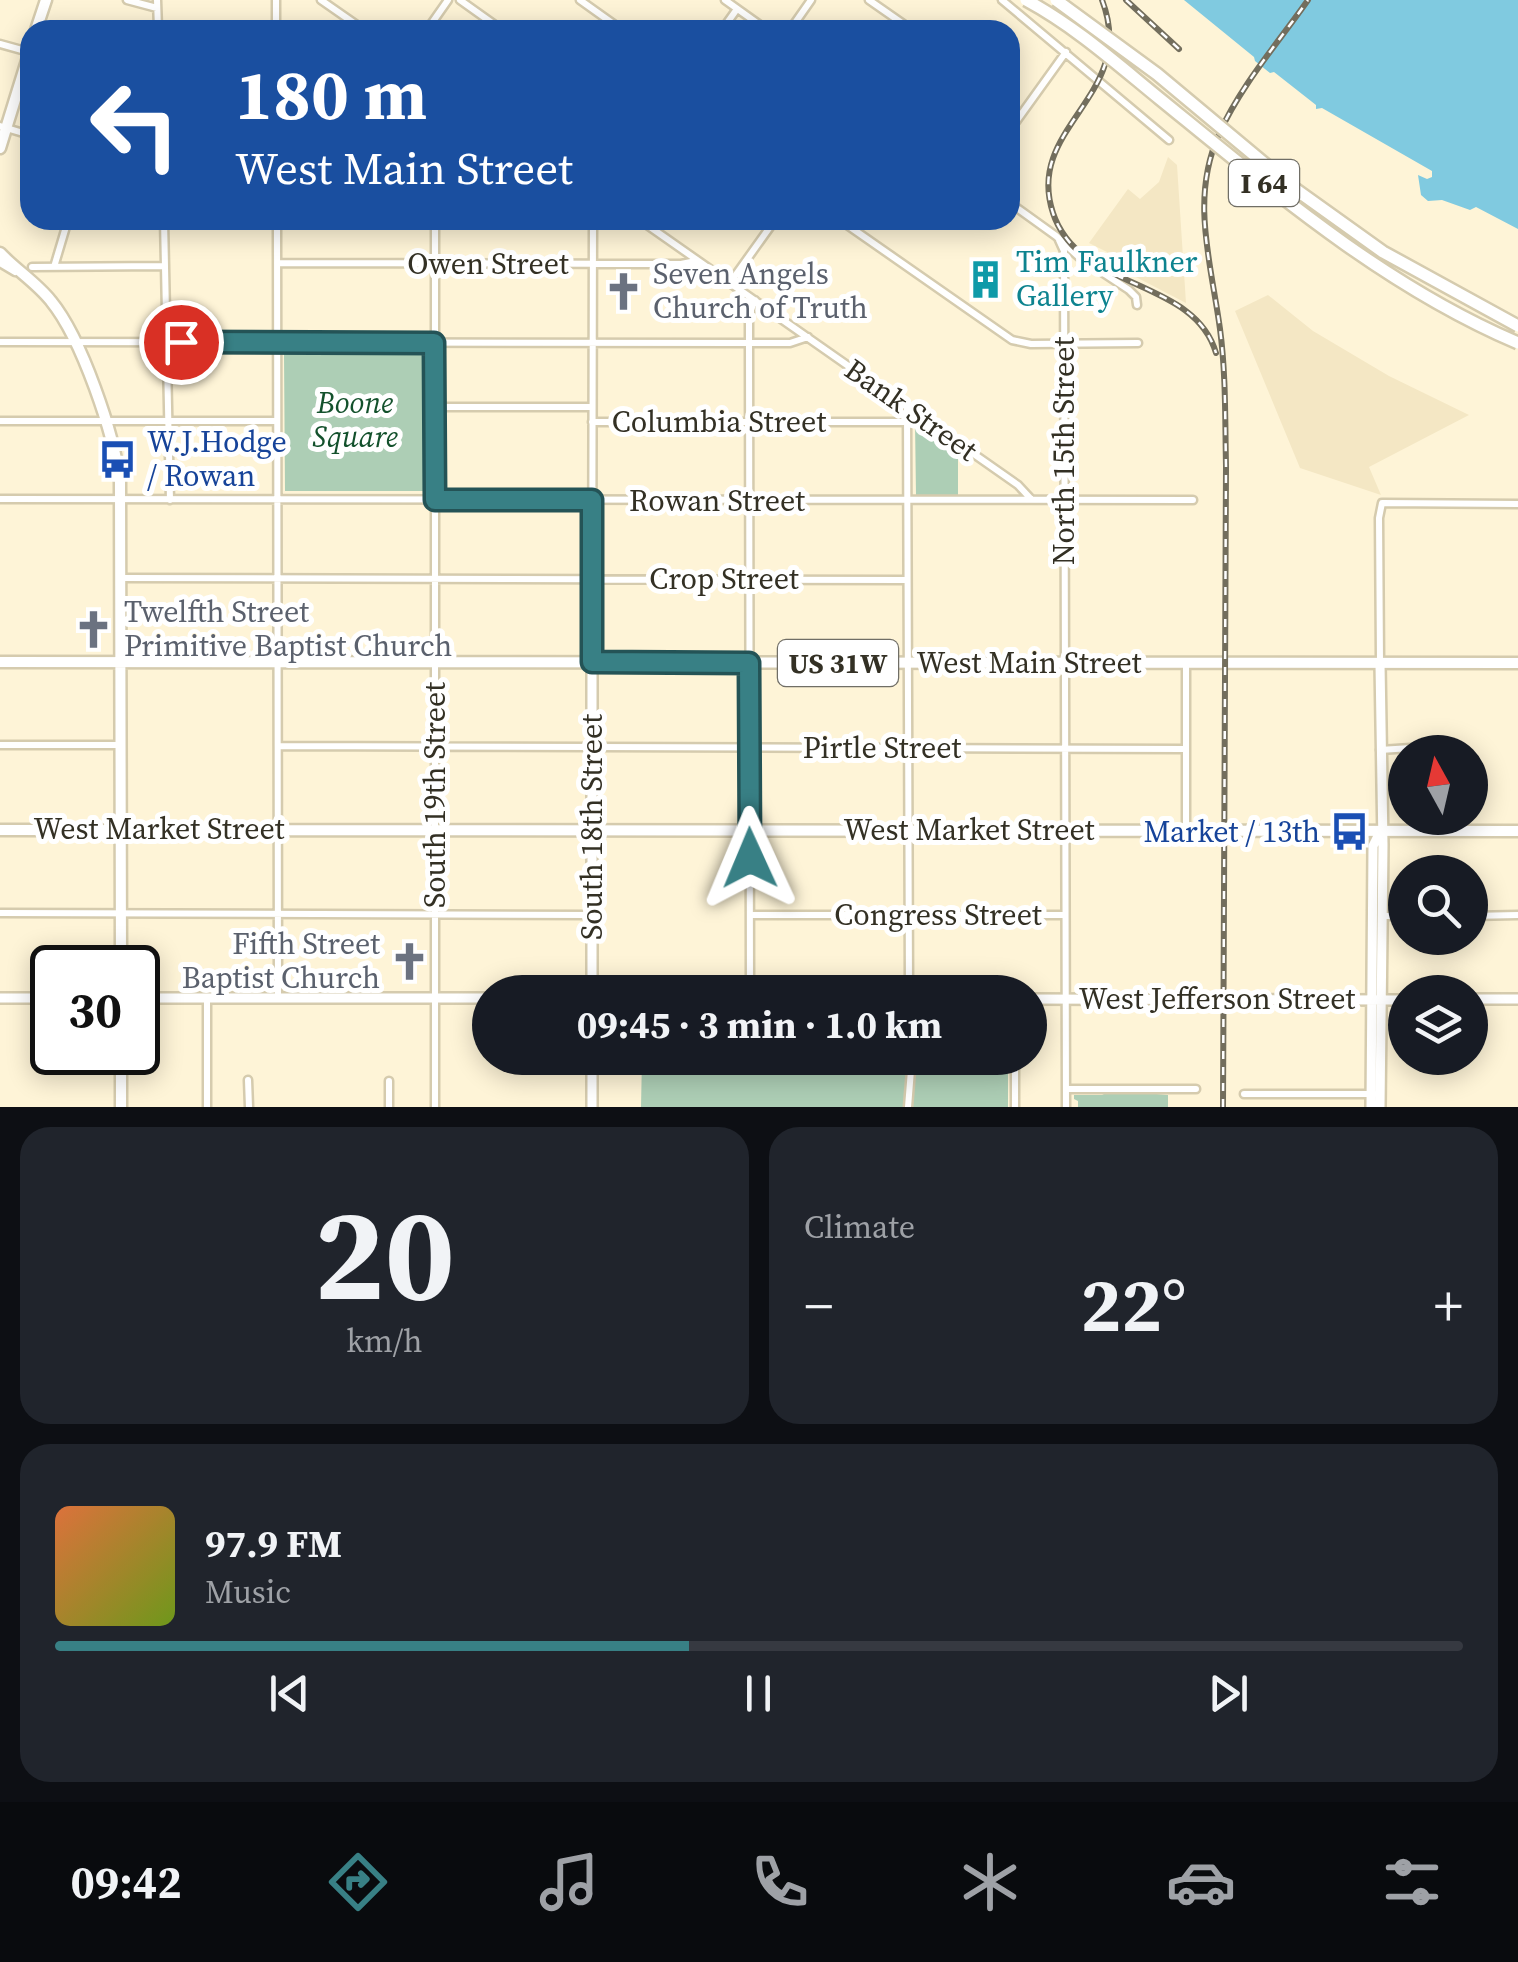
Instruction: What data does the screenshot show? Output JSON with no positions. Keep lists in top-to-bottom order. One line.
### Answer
{"streets":{"highway":["I 64"],"main road":["US 31W","West Main Street","West Market Street"],"street":["Owen Street","Bank Street","Columbia Street","North 15th Street","Rowan Street","Crop Street","Pirtle Street","South 19th Street","South 18th Street","Congress Street","West Jefferson Street"]},"crossings":[["Owen Street","Bank Street"],["Owen Street","South 19th Street"],["Bank Street","Rowan Street"],["Columbia Street","South 19th Street"],["North 15th Street","Rowan Street"],["North 15th Street","West Main Street"],["North 15th Street","Pirtle Street"],["North 15th Street","West Market Street"],["North 15th Street","Congress Street"],["North 15th Street","West Jefferson Street"],["Rowan Street","South 19th Street"],["Crop Street","South 19th Street"],["West Main Street","South 19th Street"],["West Main Street","South 18th Street"],["Pirtle Street","South 19th Street"],["Pirtle Street","South 18th Street"],["South 19th Street","West Market Street"],["South 18th Street","West Market Street"]],"parks":["Boone Square"],"places":{"building":["Tim Faulkner Gallery"],"church":["Seven Angels Church of Truth","Twelfth Street Primitive Baptist Church","Fifth Street Baptist Church"],"bus stop":["W.J.Hodge / Rowan","Market / 13th"]},"north":"top","page":{"turn":["180 m","West Main Street"],"limit":"30","trip":"09:45 · 3 min · 1.0 km","tile":[["20","km/h"],"Climate"],"heat":["−","22°","+"],"song":["97.9 FM","Music"],"tabs":"09:42"}}
